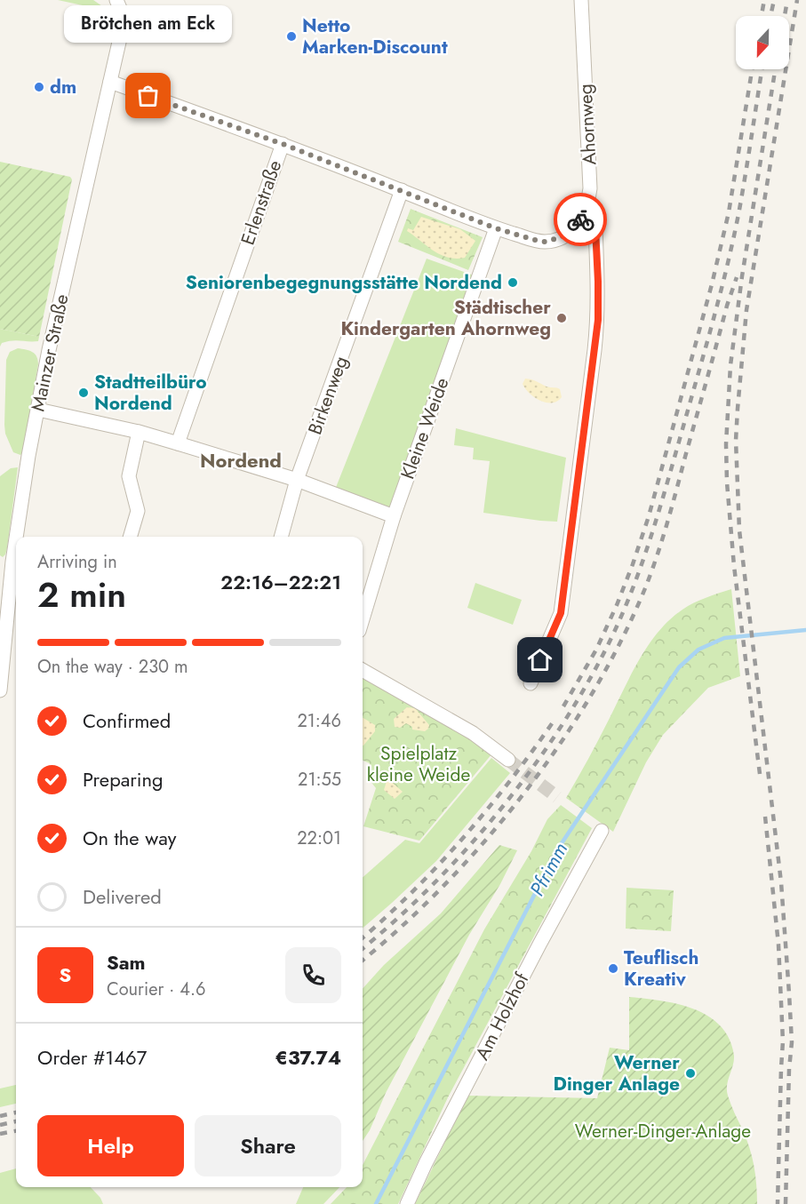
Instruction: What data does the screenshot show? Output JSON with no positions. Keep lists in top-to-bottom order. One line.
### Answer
{"streets":{"street":["Ahornweg","Erlenstraße","Mainzer Straße","Birkenweg","Kleine Weide","Am Holzhof"]},"districts":["Nordend"],"water":["Pfrimm"],"parks":["Spielplatz kleine Weide","Werner-Dinger-Anlage"],"places":["Netto Marken-Discount","dm","Brötchen am Eck","Seniorenbegegnungsstätte Nordend","Städtischer Kindergarten Ahornweg","Stadtteilbüro Nordend","Teuflisch Kreativ","Werner Dinger Anlage"],"north":"bottom","page":{"bubble":"Brötchen am Eck","heading":["2 min","Arriving in","22:16–22:21"],"panel":["Sam","Courier · 4.6","Order #1467","€37.74"],"bar":"On the way · 230 m","list":[["Confirmed","21:46"],["Preparing","21:55"],["On the way","22:01"],"Delivered"],"round":"S","buttons":["Help","Share"]}}
